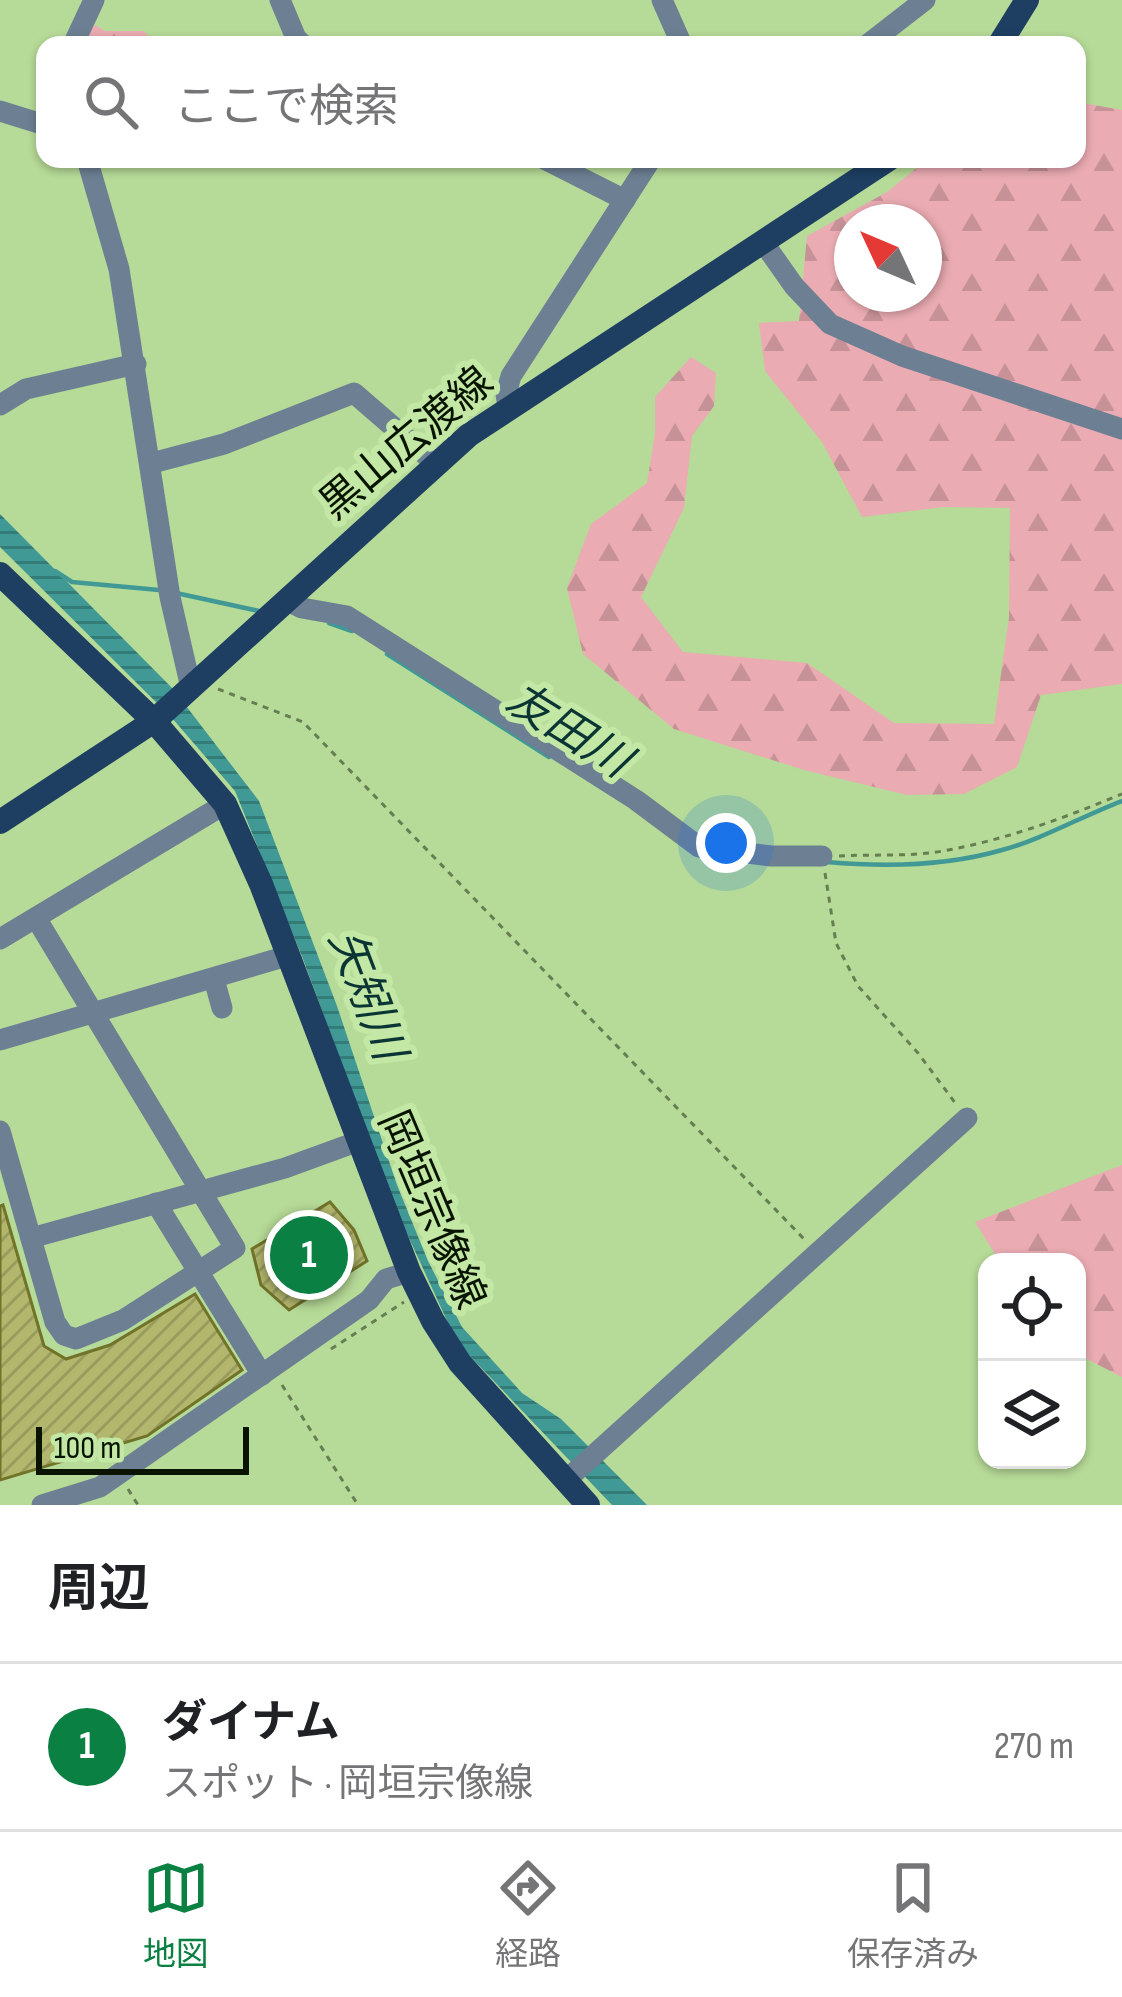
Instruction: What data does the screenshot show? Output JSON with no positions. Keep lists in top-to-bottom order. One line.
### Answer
{"streets":{"main road":["黒山広渡線","岡垣宗像線"]},"crossings":[["黒山広渡線","岡垣宗像線"]],"water":["友田川","矢矧川"],"scale_bar":"100 m","north":"top left","page":{"search":"ここで検索","pins":"1","scale":"100 m","heading":"周辺","list":[{"mark":"1","name":"ダイナム","note":"スポット · 岡垣宗像線","value":"270 m"}],"nav":["地図","経路","保存済み"]}}
